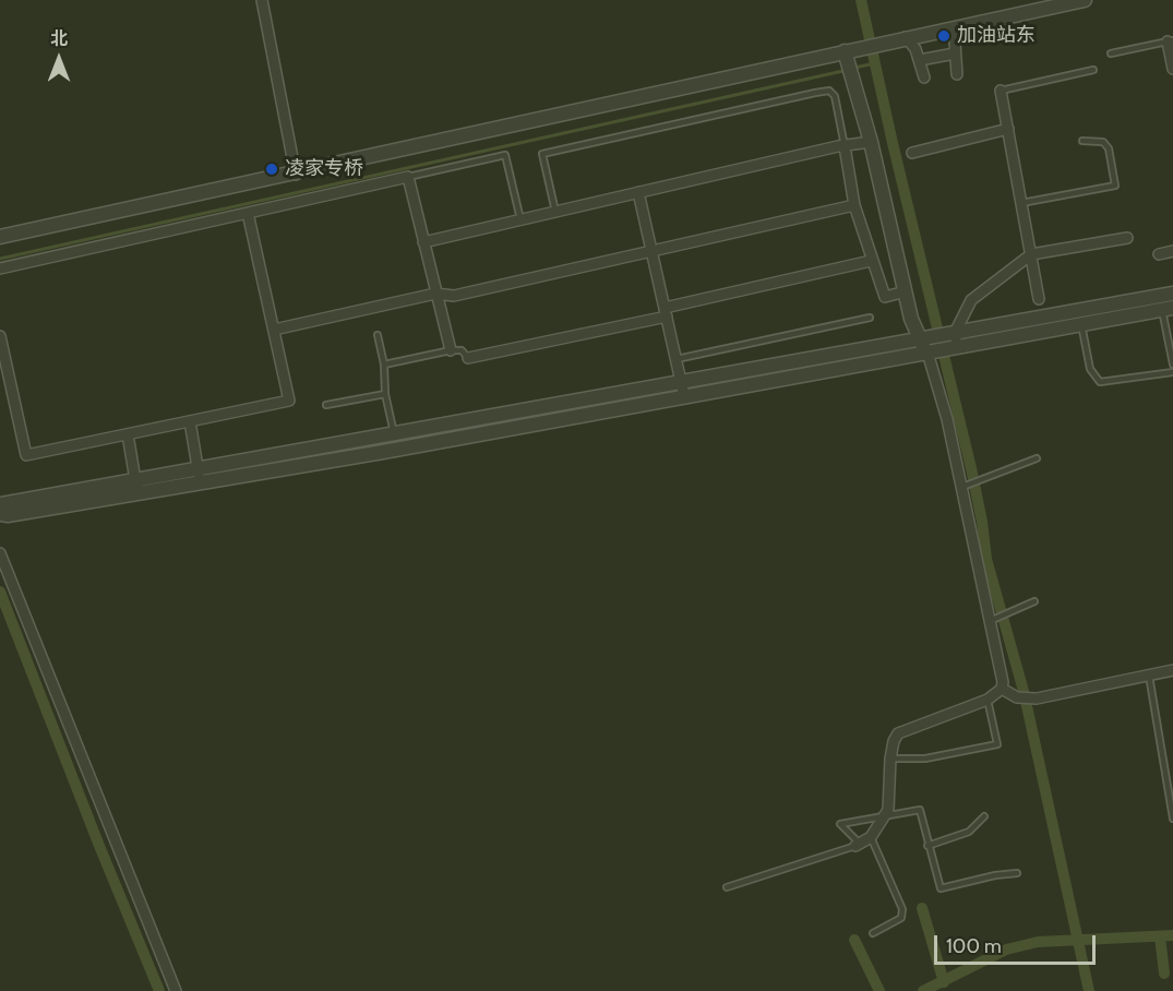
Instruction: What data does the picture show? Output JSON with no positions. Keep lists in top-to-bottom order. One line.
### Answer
{"places":["加油站东","凌家专桥"],"scale_bar":"100 m","north":"top"}
